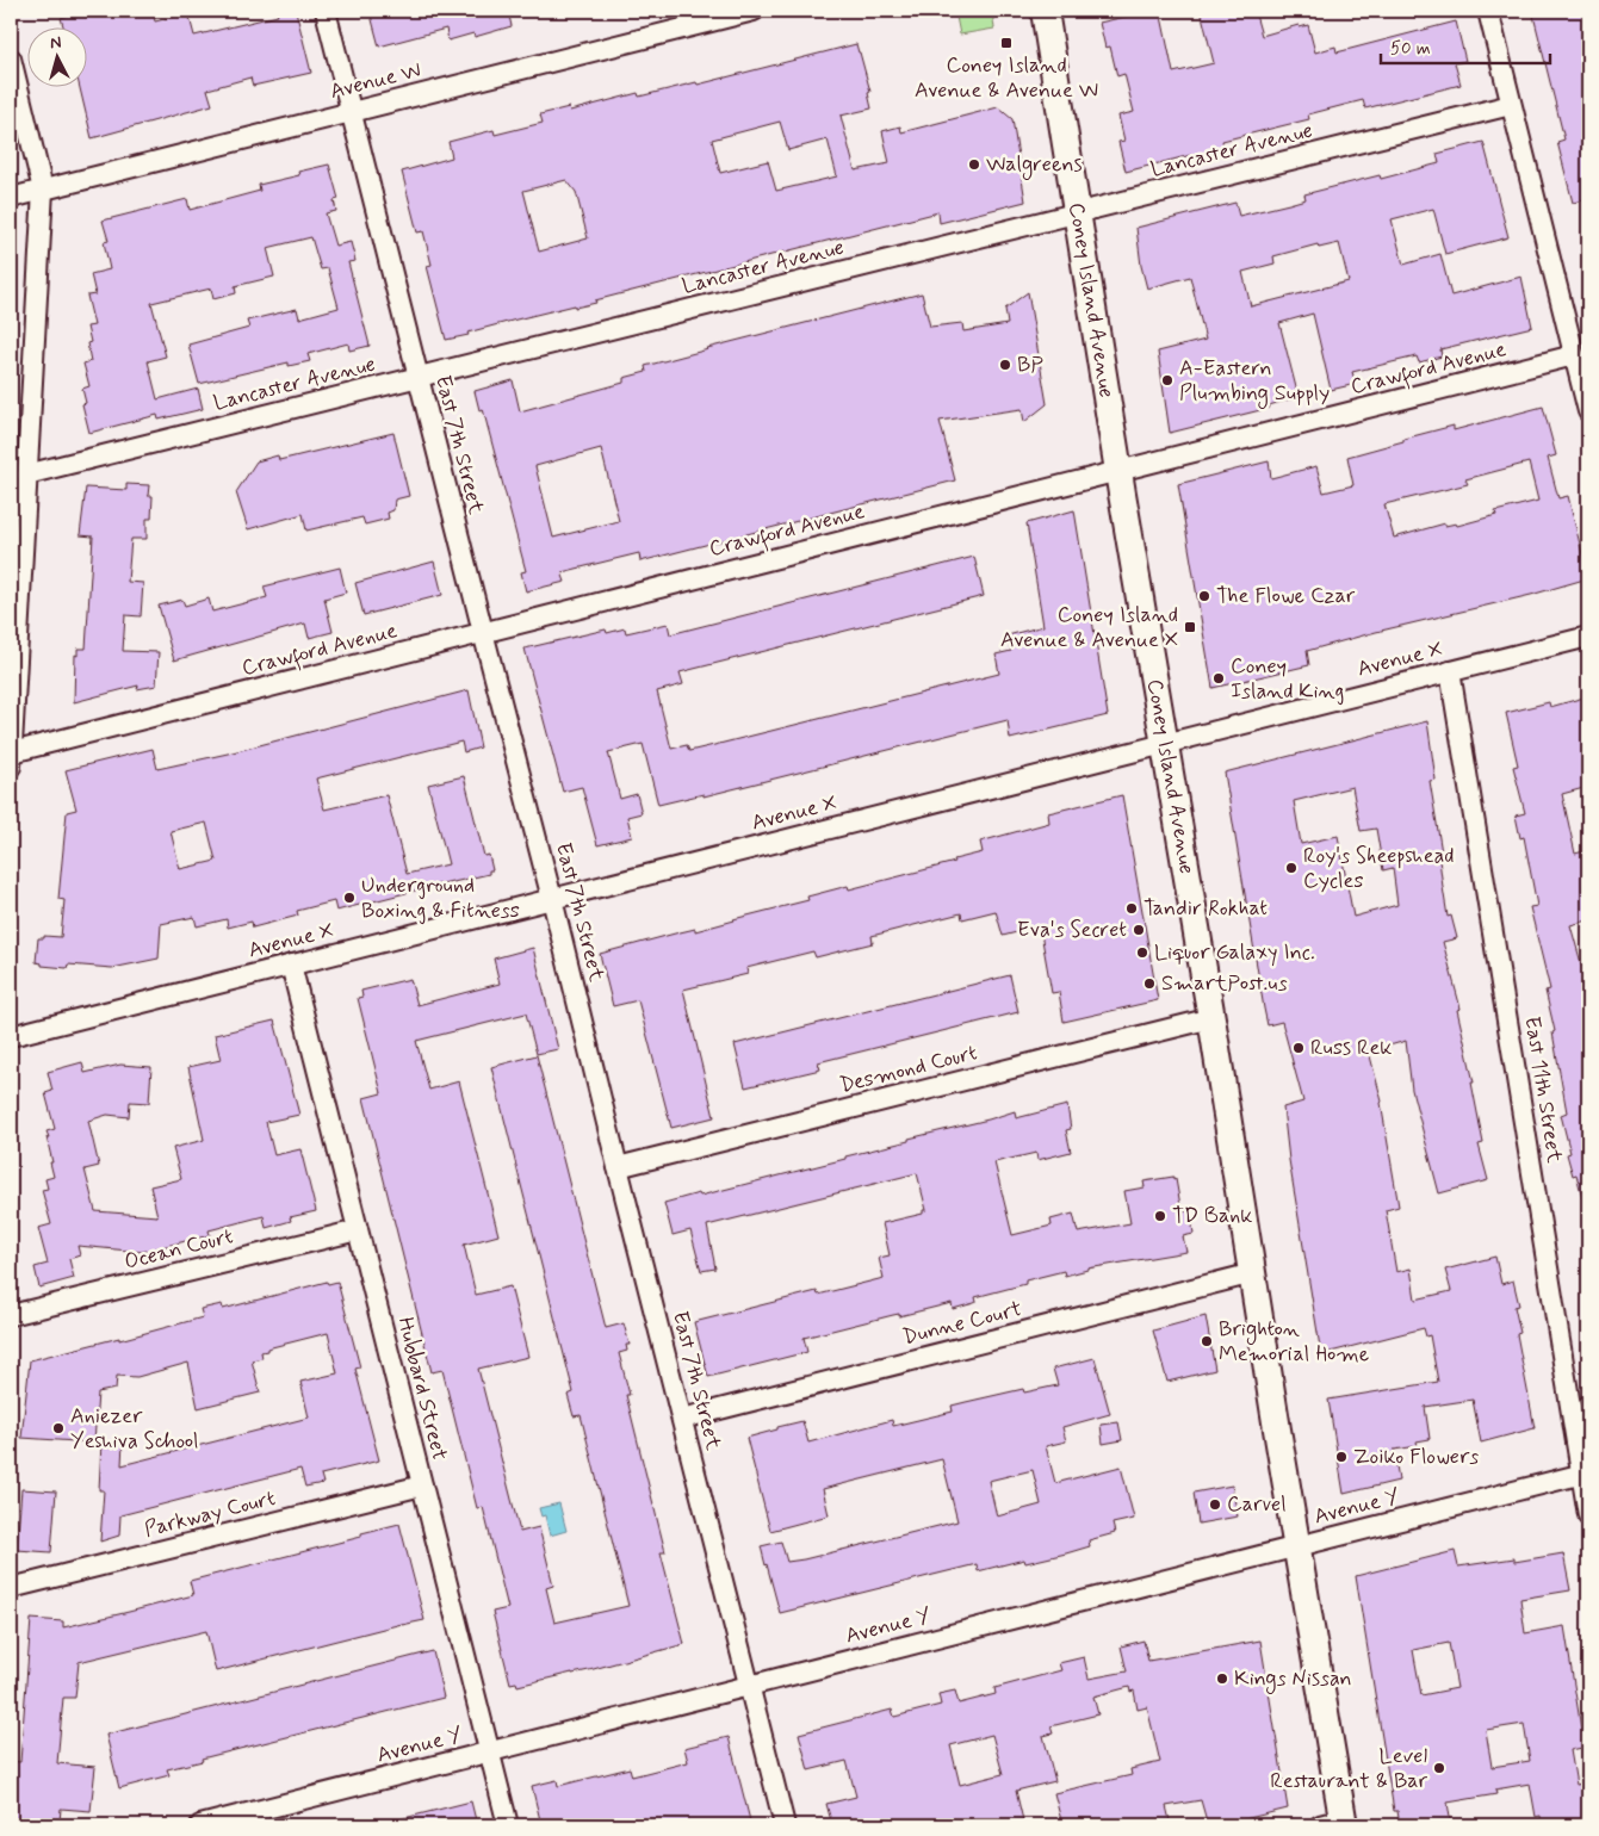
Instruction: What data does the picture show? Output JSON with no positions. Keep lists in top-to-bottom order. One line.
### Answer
{"streets":{"main road":["Coney Island Avenue"],"street":["Avenue W","Lancaster Avenue","Crawford Avenue","East 7th Street","Avenue X","Desmond Court","East 11th Street","Ocean Court","Dunne Court","Hubbard Street","Avenue Y","Parkway Court"]},"crossings":[["Avenue W","East 7th Street"],["Lancaster Avenue","Coney Island Avenue"],["Lancaster Avenue","East 7th Street"],["Coney Island Avenue","Crawford Avenue"],["Coney Island Avenue","Avenue X"],["Coney Island Avenue","Desmond Court"],["Coney Island Avenue","Dunne Court"],["Coney Island Avenue","Avenue Y"],["Crawford Avenue","East 7th Street"],["East 7th Street","Avenue X"],["East 7th Street","Desmond Court"],["East 7th Street","Dunne Court"],["East 7th Street","Avenue Y"],["Avenue X","East 11th Street"],["Avenue X","Hubbard Street"],["East 11th Street","Avenue Y"],["Ocean Court","Hubbard Street"],["Hubbard Street","Avenue Y"],["Hubbard Street","Parkway Court"]],"places":{"transit":["Coney Island Avenue & Avenue W","Coney Island Avenue & Avenue X"],"other":["Walgreens","BP","A-Eastern Plumbing Supply","The Flowe Czar","Coney Island King","Roy's Sheepshead Cycles","Underground Boxing & Fitness","Tandir Rokhat","Eva's Secret","Liquor Galaxy Inc.","SmartPost.us","Russ Rek","TD Bank","Brighton Memorial Home","Aniezer Yeshiva School","Zoiko Flowers","Carvel","Kings Nissan","Level Restaurant & Bar"]},"scale_bar":"50 m","north":"top"}
